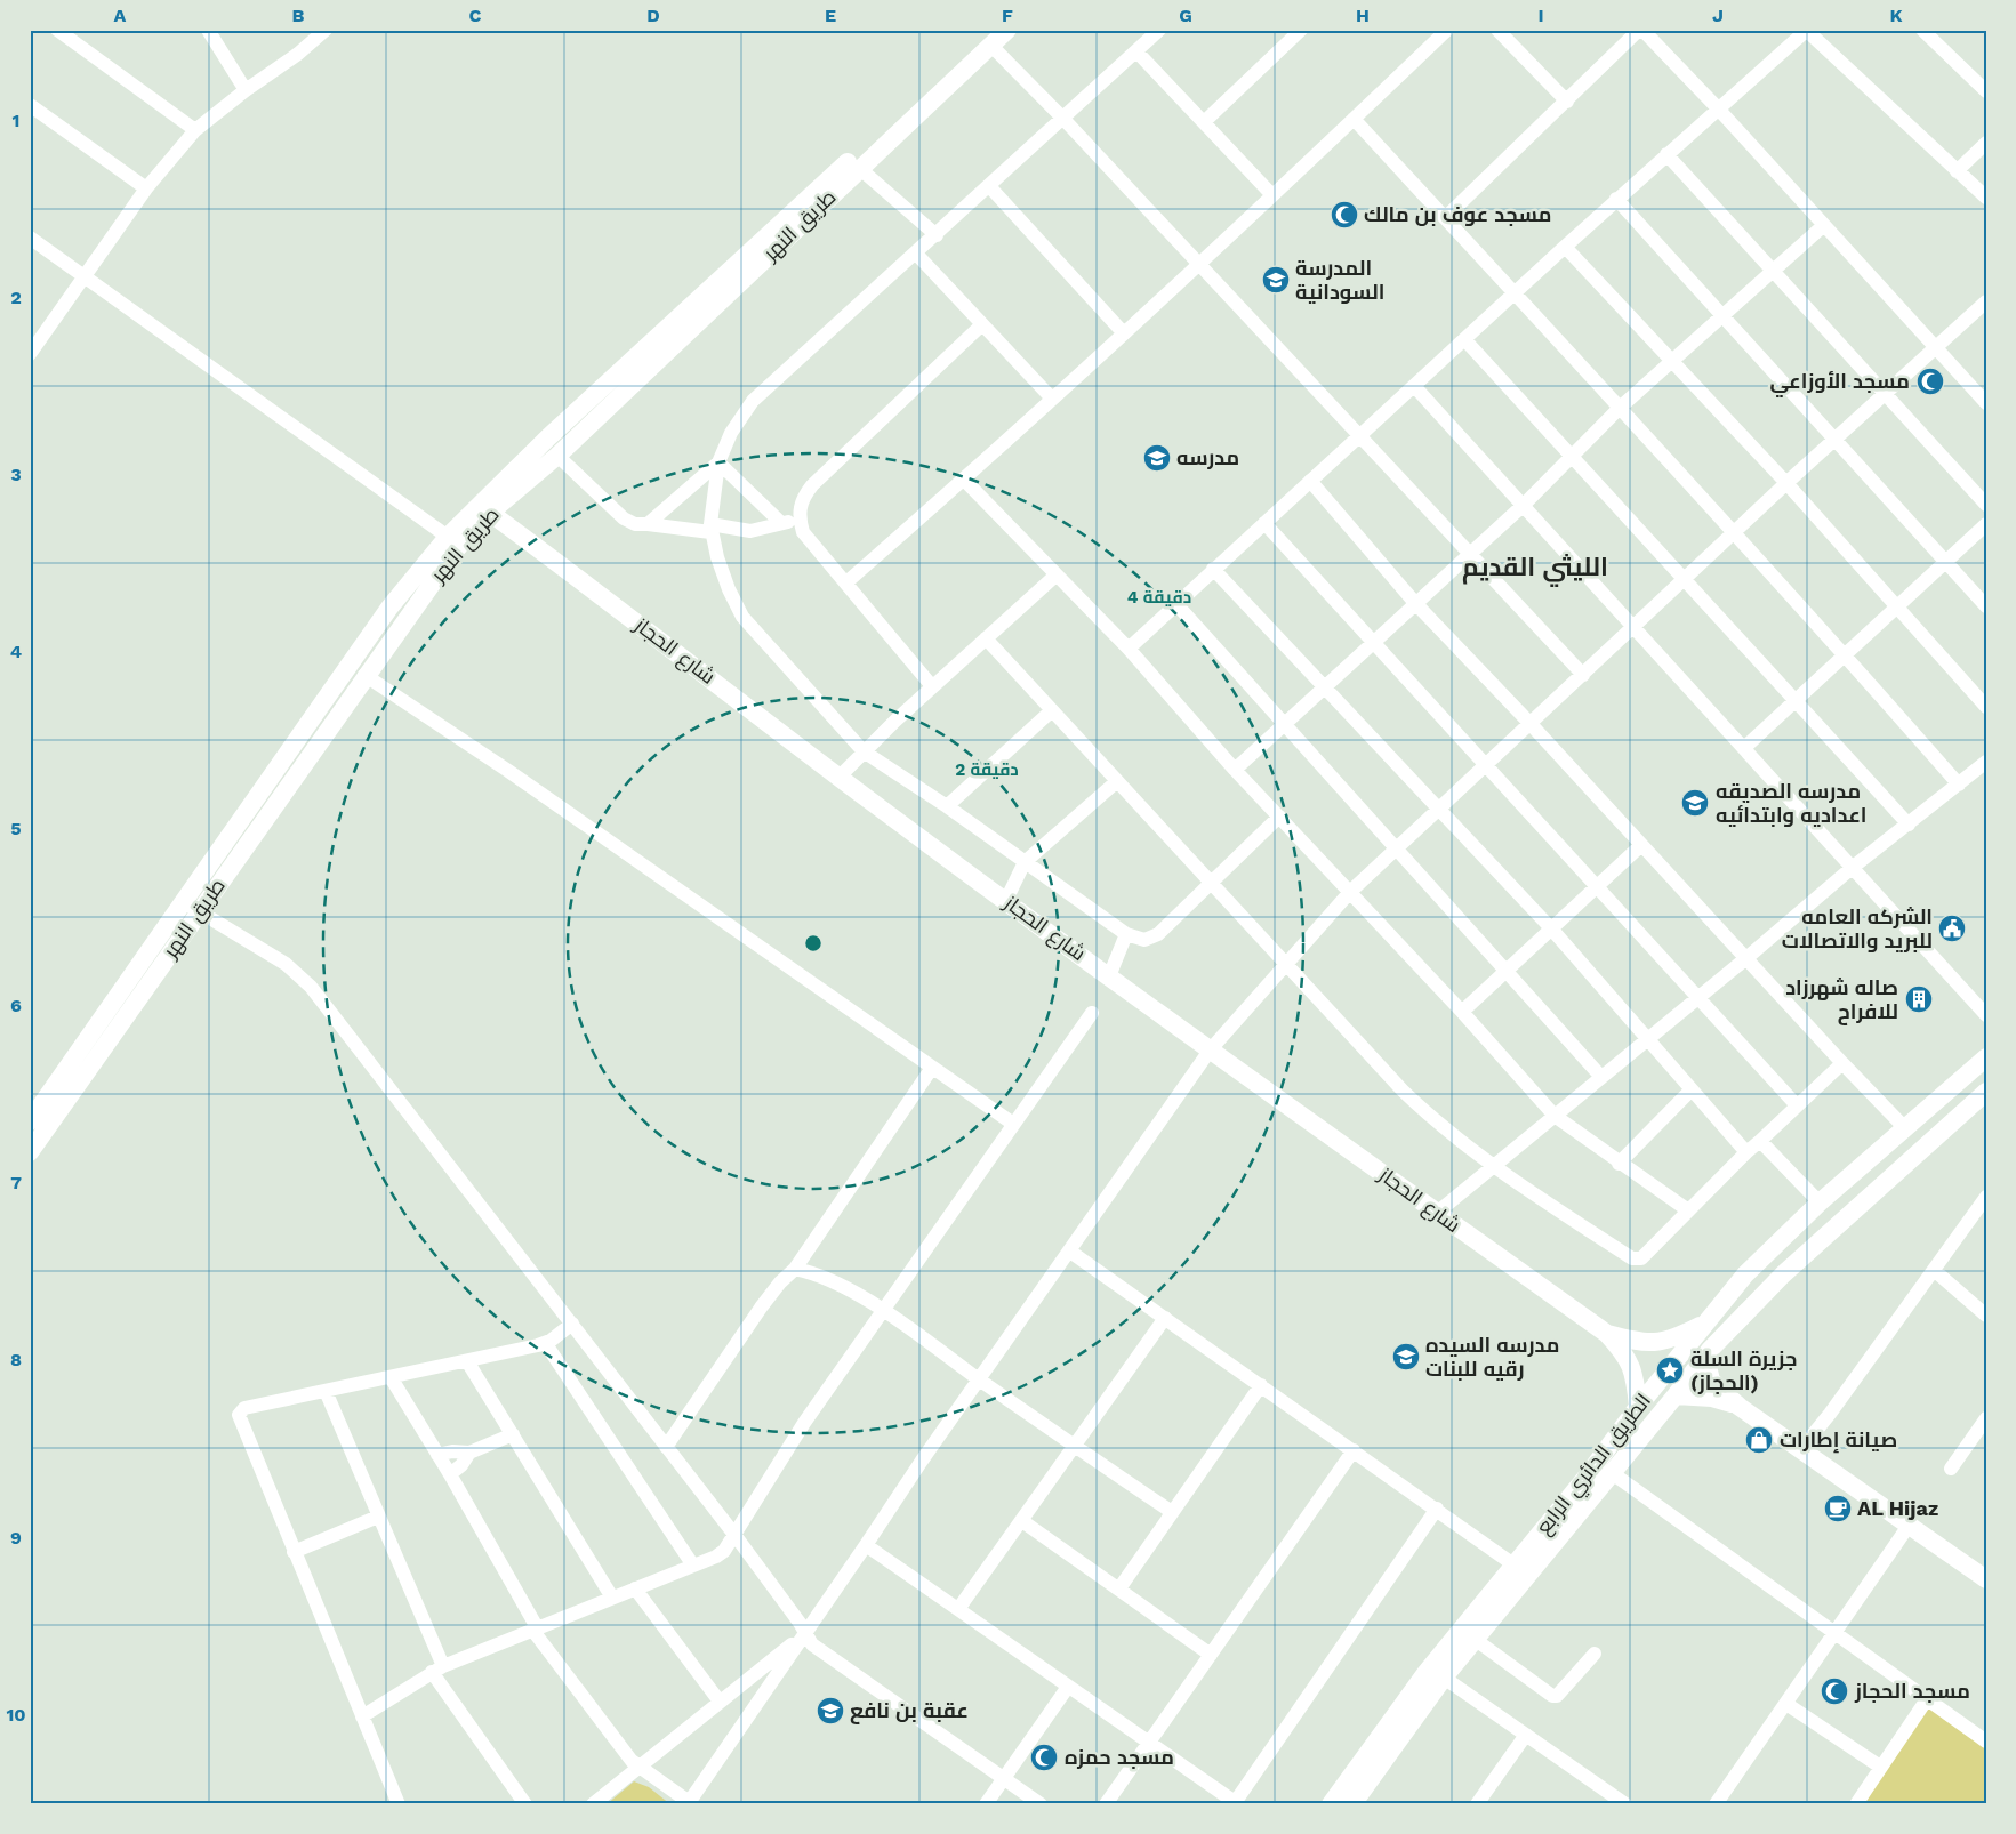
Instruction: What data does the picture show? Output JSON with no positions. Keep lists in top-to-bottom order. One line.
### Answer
{"streets":{"main road":["طريق النهر","شارع الحجاز","الطريق الدائري الرابع"]},"crossings":[["طريق النهر","شارع الحجاز"],["شارع الحجاز","الطريق الدائري الرابع"]],"districts":["الليثي القديم"],"places":{"mosque":["مسجد عوف بن مالك","مسجد الأوزاعي","مسجد الحجاز","مسجد حمزه"],"school or university":["المدرسة السودانية","مدرسه","مدرسه الصديقه اعداديه وابتدائيه","مدرسه السيده رقيه للبنات","عقبة بن نافع"],"public building":["الشركه العامه للبريد والاتصالات"],"building":["صاله شهرزاد للافراح"],"place":["جزيرة السلة (الحجاز)"],"shop":["صيانة إطارات"],"cafe":["AL Hijaz"]},"grid":{"columns":["A","B","C","D","E","F","G","H","I","J","K"],"rows":["1","2","3","4","5","6","7","8","9","10"]},"rings":["4 دقيقة","2 دقيقة"]}
